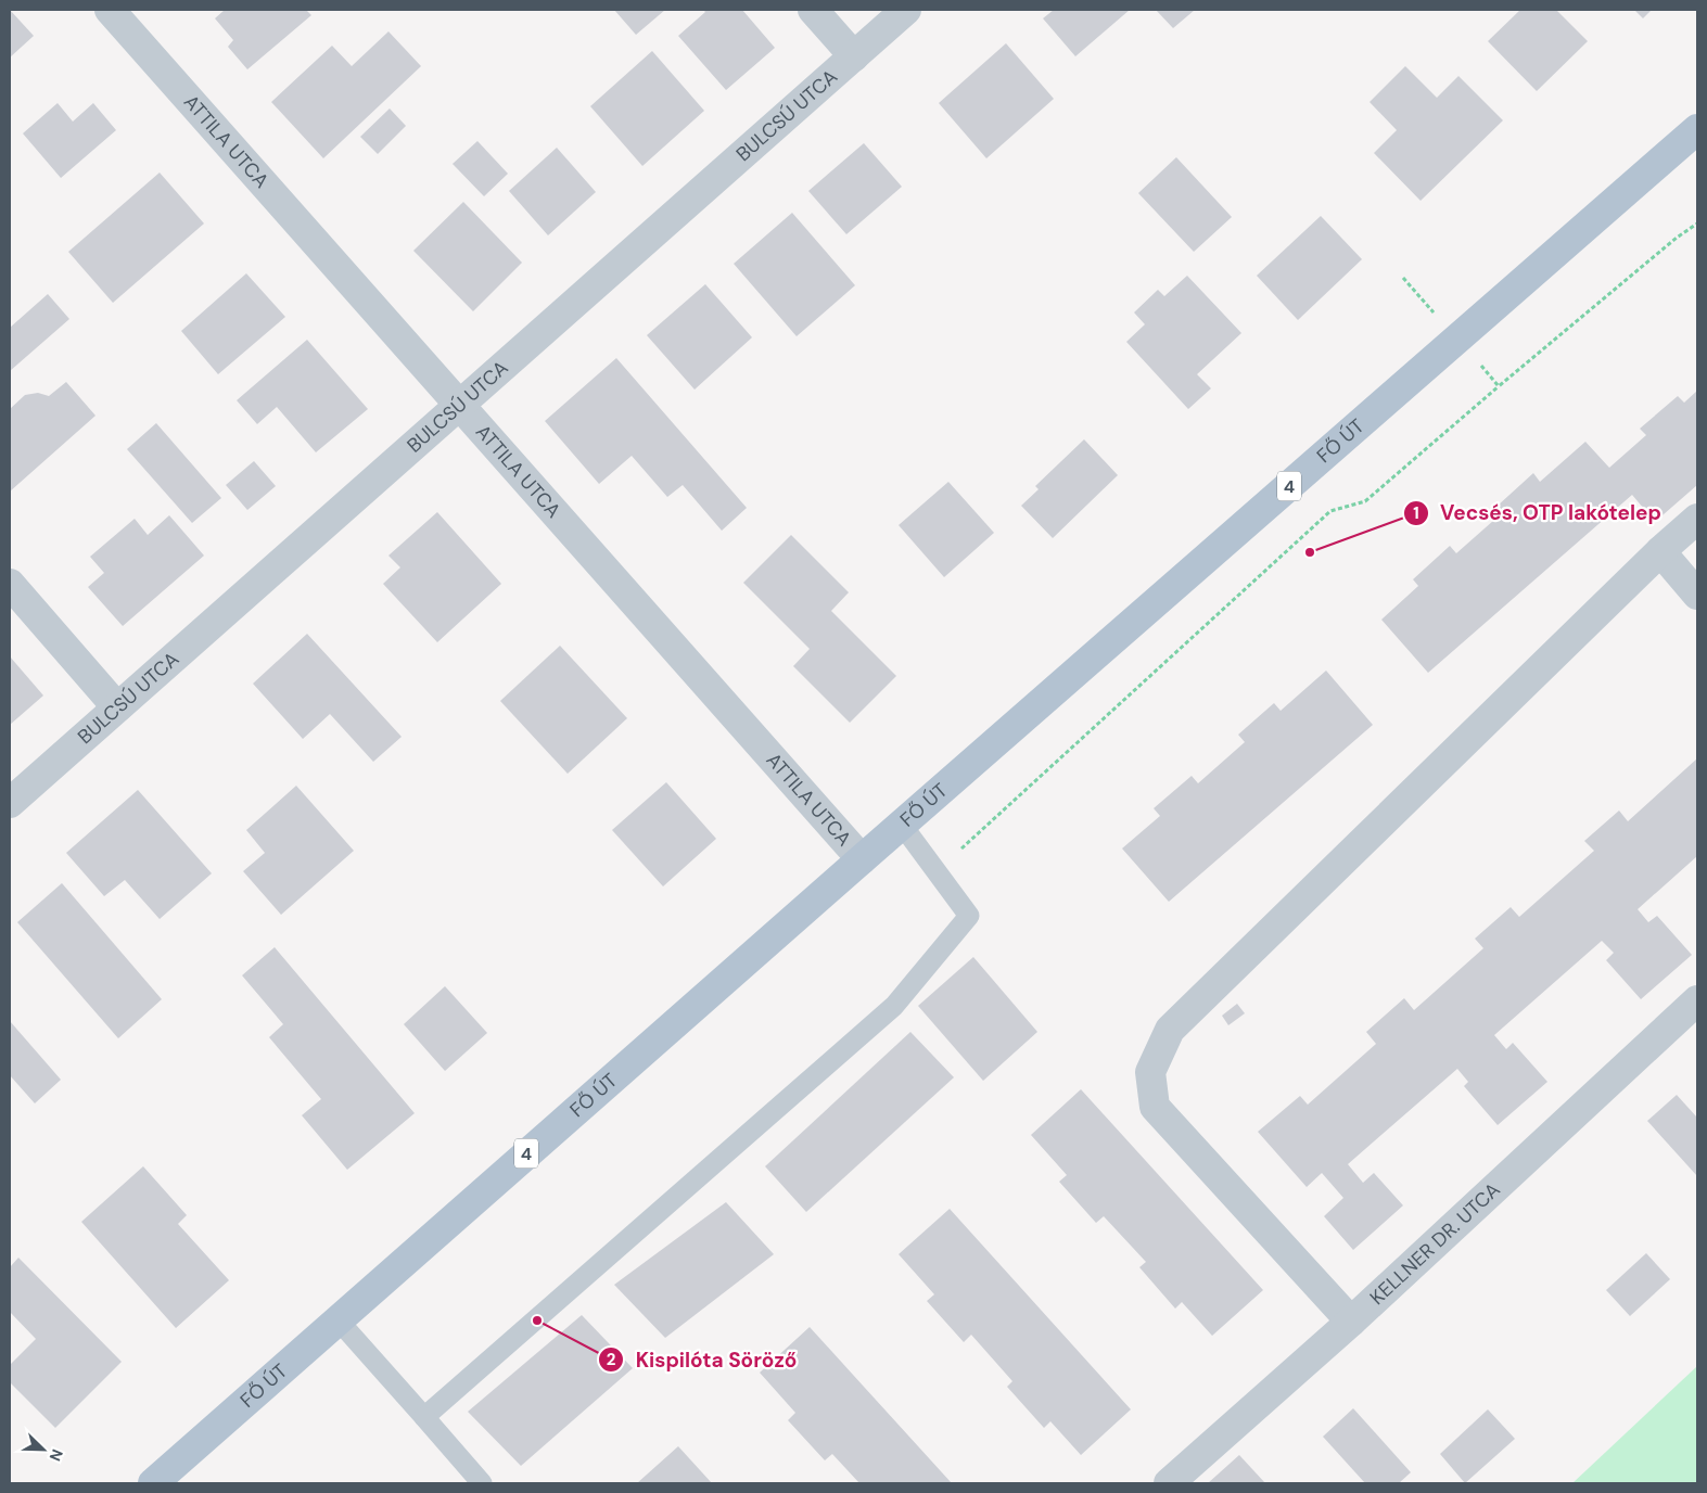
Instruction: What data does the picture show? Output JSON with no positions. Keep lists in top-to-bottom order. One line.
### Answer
{"streets":{"main road":["FŐ ÚT","4"],"street":["BULCSÚ UTCA","ATTILA UTCA","KELLNER DR. UTCA"]},"crossings":[["BULCSÚ UTCA","ATTILA UTCA"],["ATTILA UTCA","FŐ ÚT"]],"places":["Vecsés, OTP lakótelep","Kispilóta Söröző"],"north":"bottom right"}
